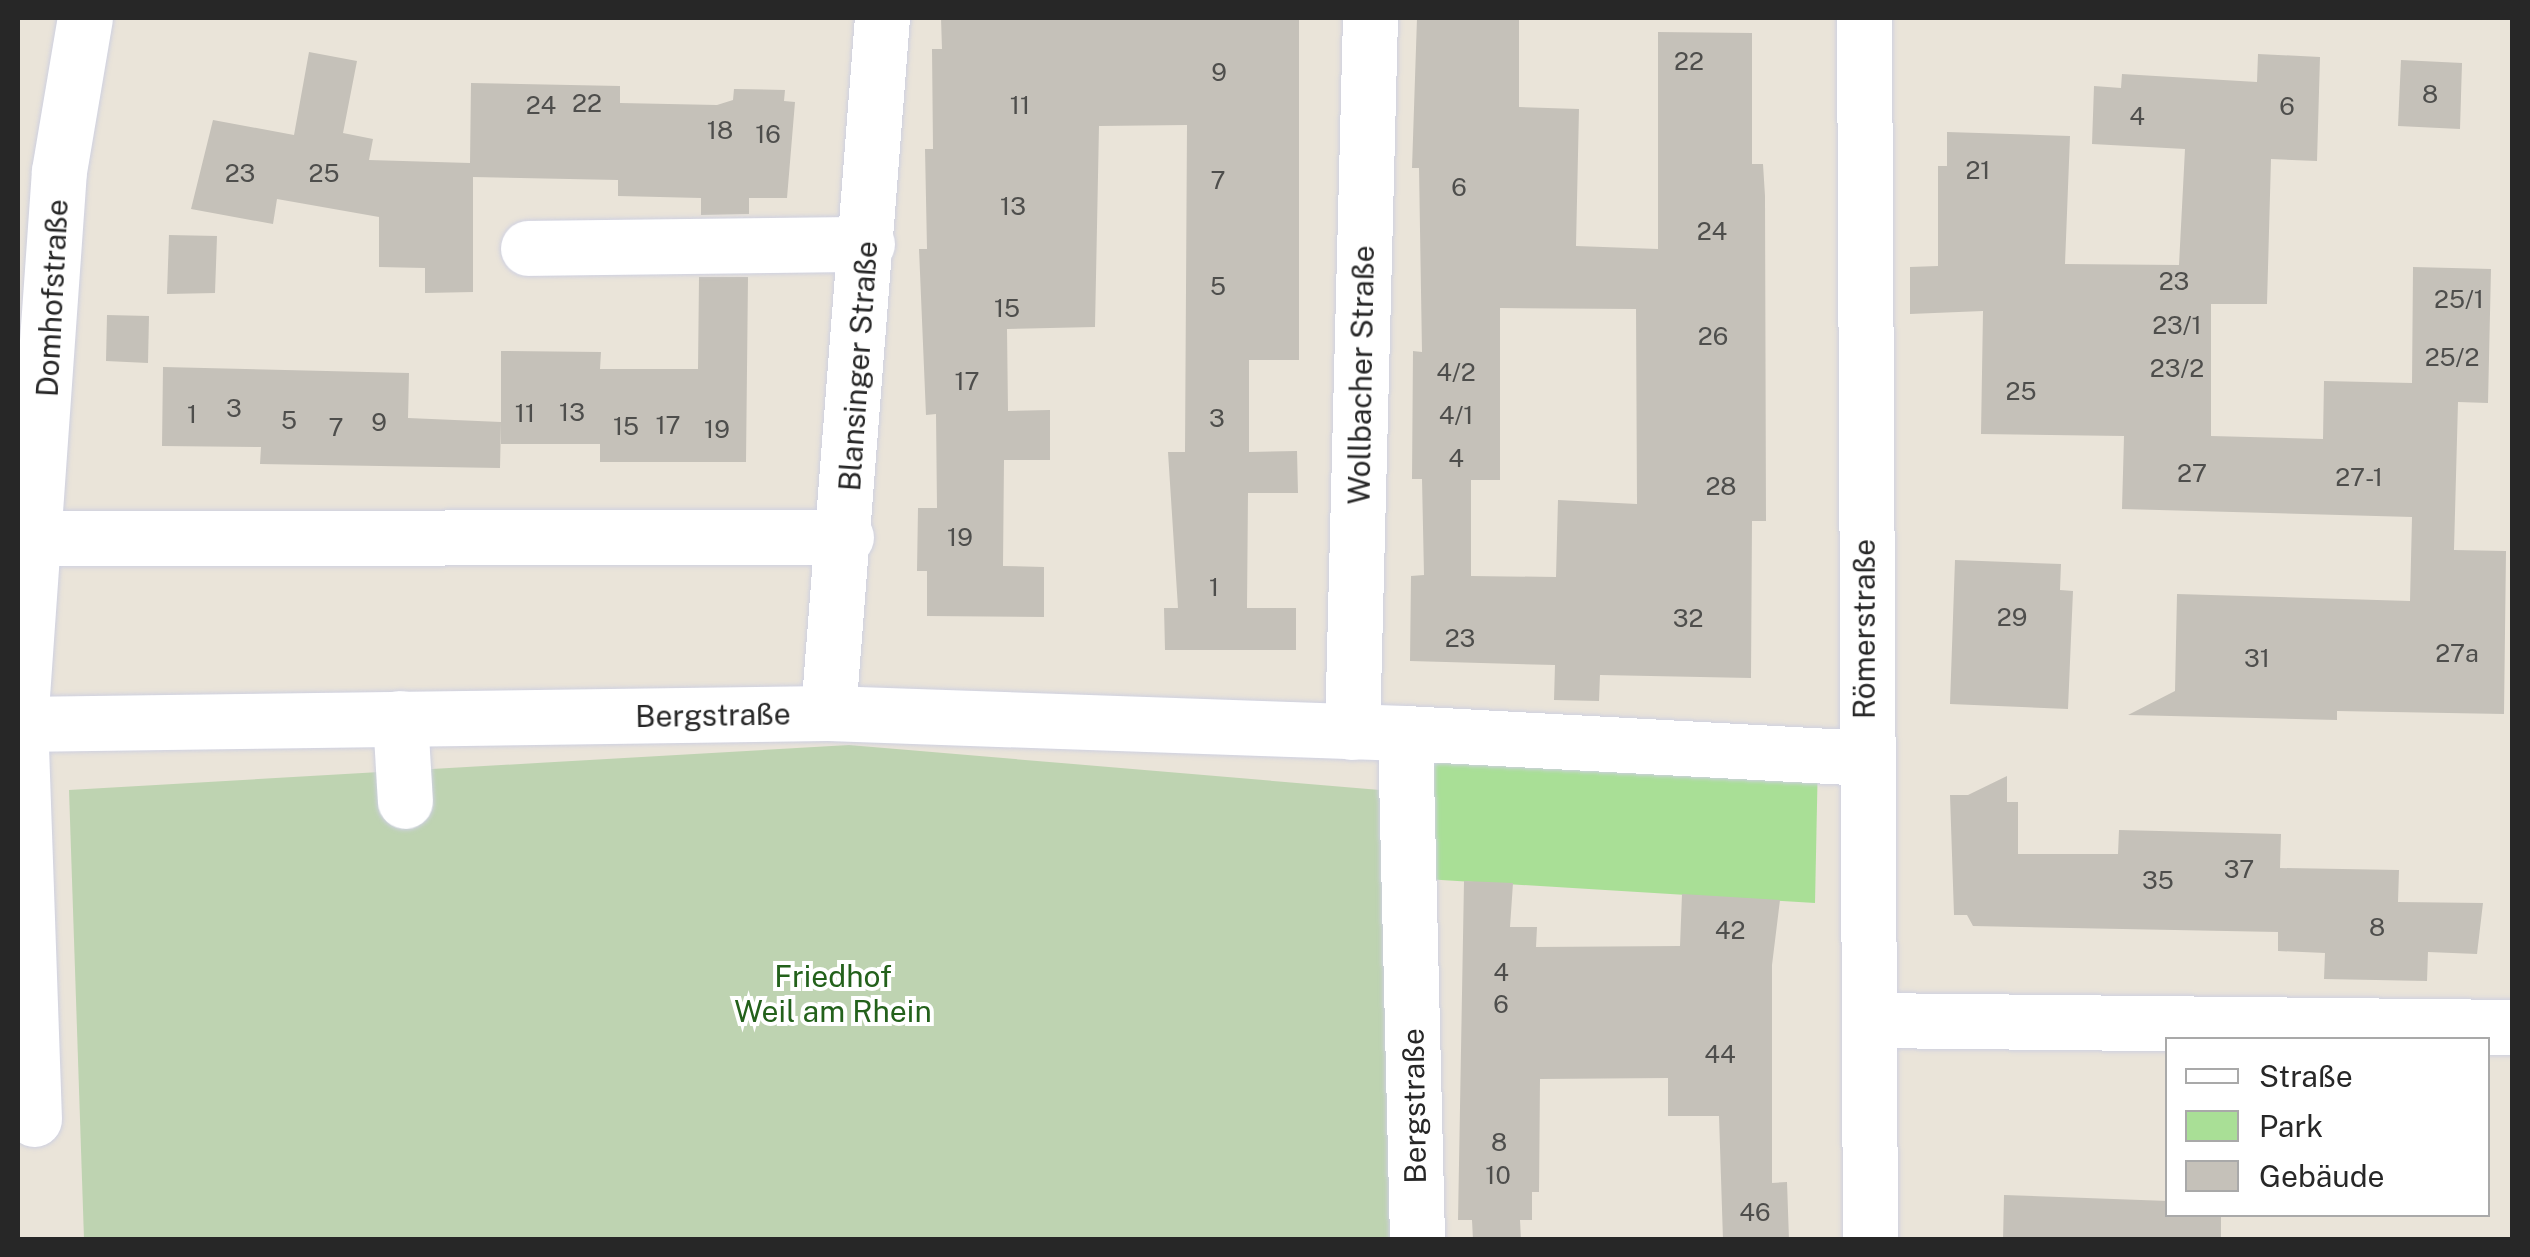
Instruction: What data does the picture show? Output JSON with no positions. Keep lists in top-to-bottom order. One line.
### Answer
{"streets":{"street":["Domhofstraße","Blansinger Straße","Wollbacher Straße","Römerstraße","Bergstraße"]},"crossings":[["Domhofstraße","Bergstraße"],["Blansinger Straße","Bergstraße"],["Wollbacher Straße","Bergstraße"],["Römerstraße","Bergstraße"]],"parks":["Friedhof Weil am Rhein"],"house_numbers":["22","9","8","22","24","11","6","4","18","16","21","23","25","7","6","13","24","23","5","25/1","15","23/1","26","25/2","23/2","4/2","17","25","3","13","11","1","4/1","3","5","9","17","15","7","19","4","27","27-1","28","19","1","29","32","23","27a","31","37","35","8","42","4","6","44","8","10","46"],"legend":["Straße","Park","Gebäude"]}
